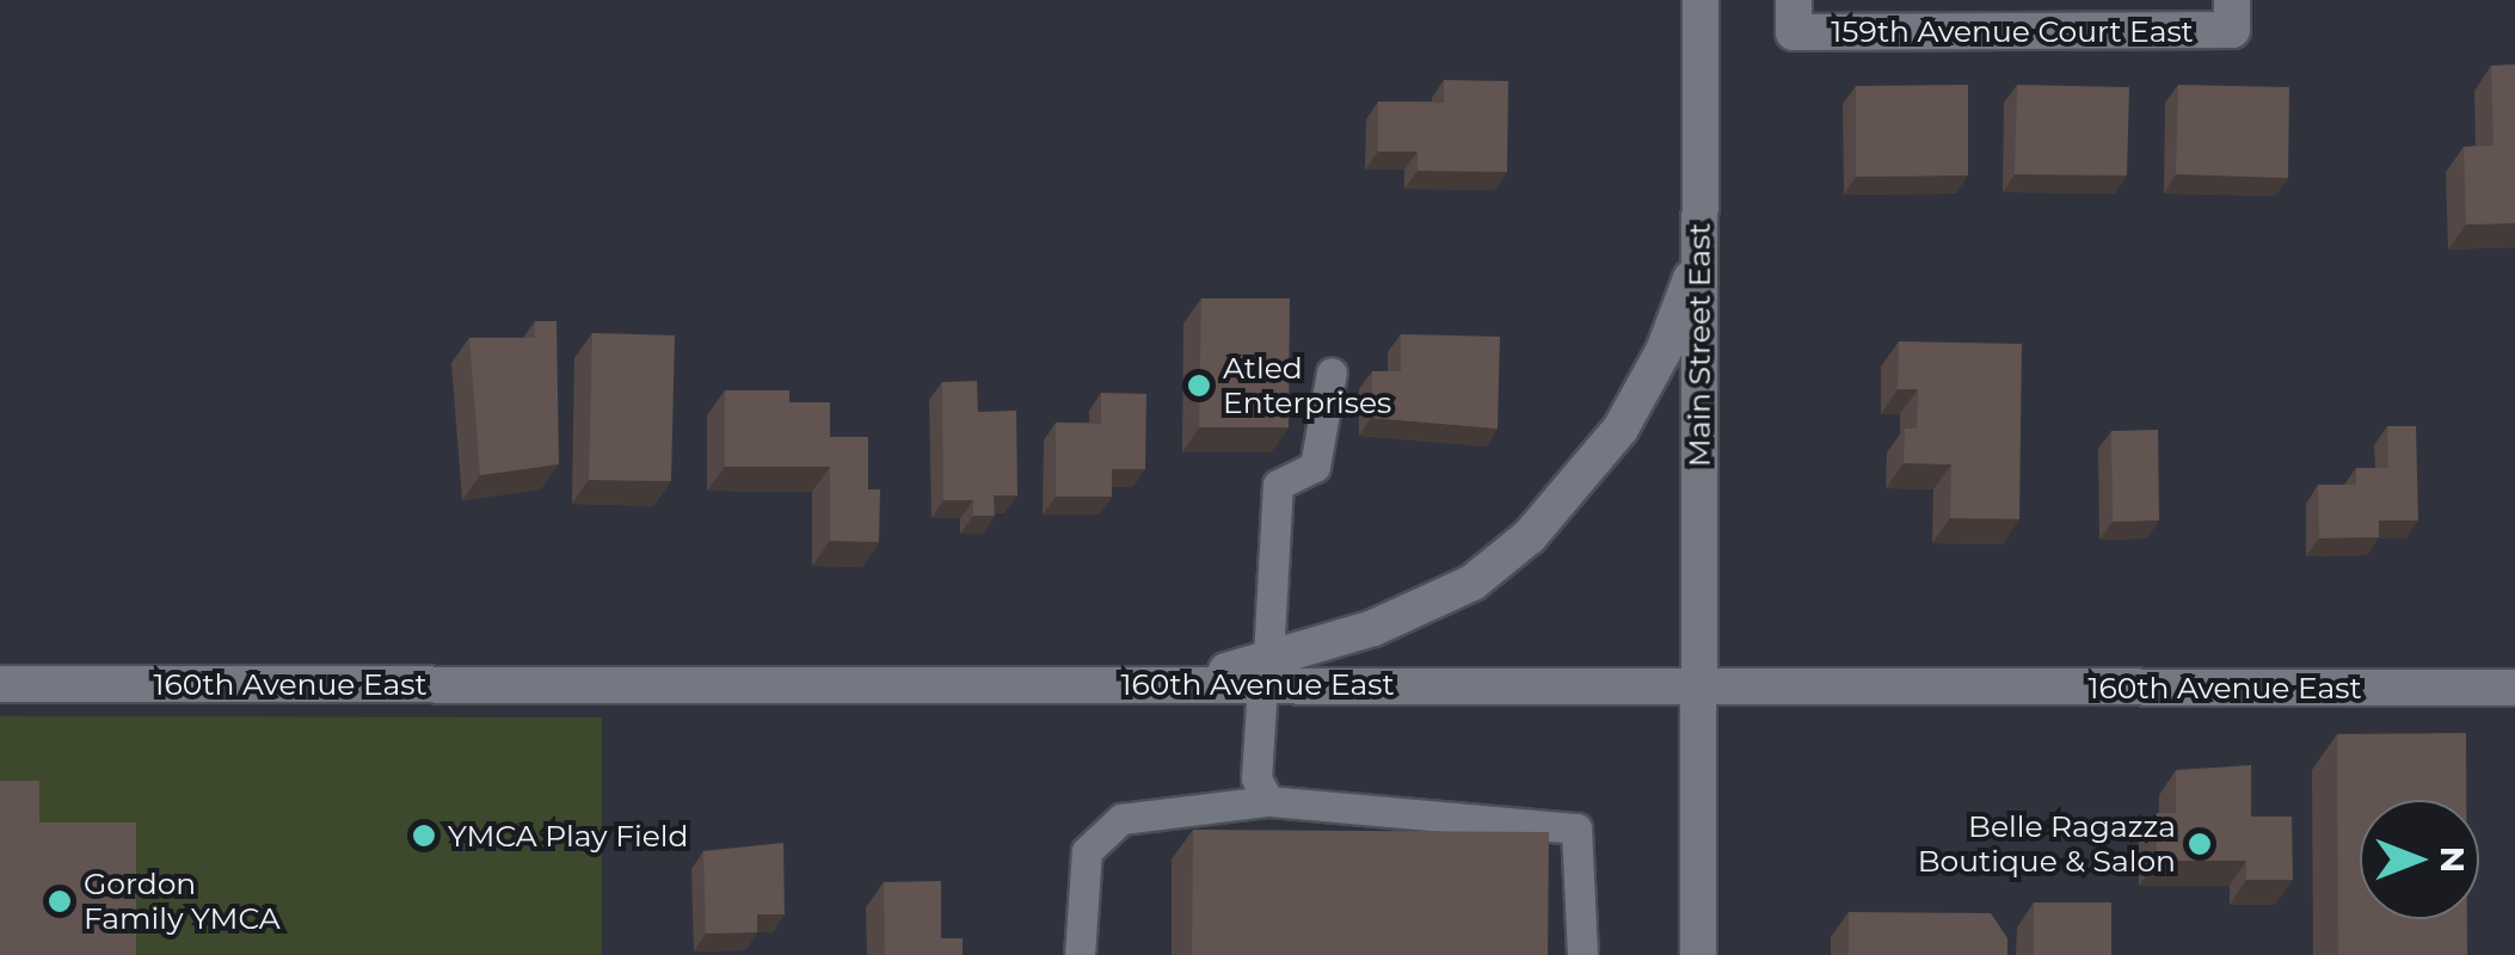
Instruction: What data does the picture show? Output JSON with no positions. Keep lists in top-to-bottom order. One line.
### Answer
{"streets":{"street":["159th Avenue Court East","Main Street East","160th Avenue East"]},"crossings":[["Main Street East","160th Avenue East"]],"places":["Atled Enterprises","YMCA Play Field","Belle Ragazza Boutique & Salon","Gordon Family YMCA"],"north":"right"}
